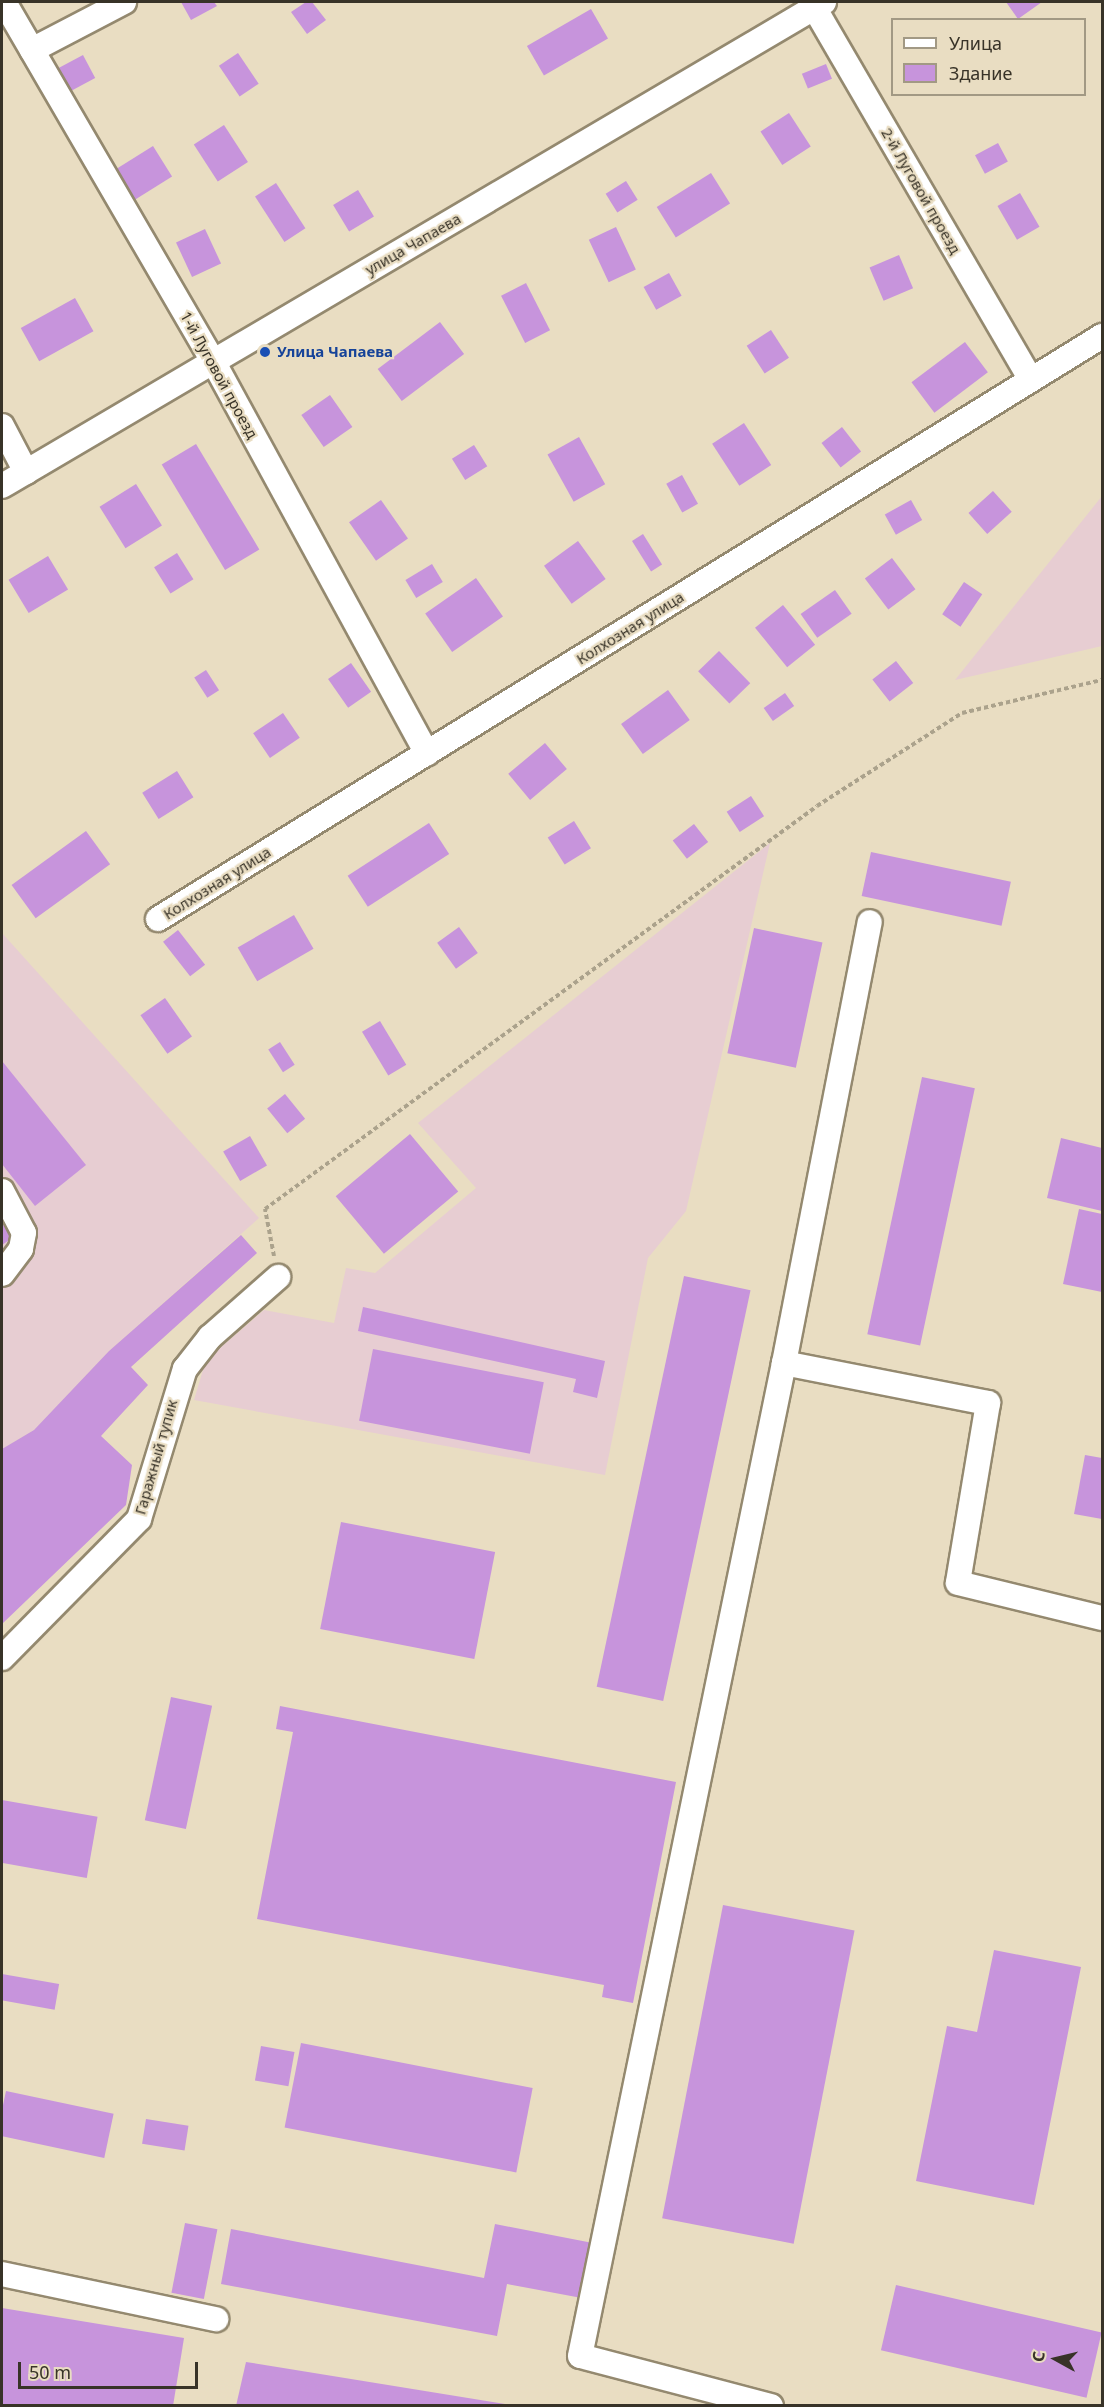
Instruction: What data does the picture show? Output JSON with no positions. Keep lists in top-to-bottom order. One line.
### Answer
{"streets":{"street":["2-й Луговой проезд","улица Чапаева","1-й Луговой проезд","Колхозная улица","Гаражный тупик"]},"crossings":[["2-й Луговой проезд","улица Чапаева"],["2-й Луговой проезд","Колхозная улица"],["улица Чапаева","1-й Луговой проезд"],["1-й Луговой проезд","Колхозная улица"]],"places":["Улица Чапаева"],"legend":["Улица","Здание"],"scale_bar":"50 m","north":"left"}
